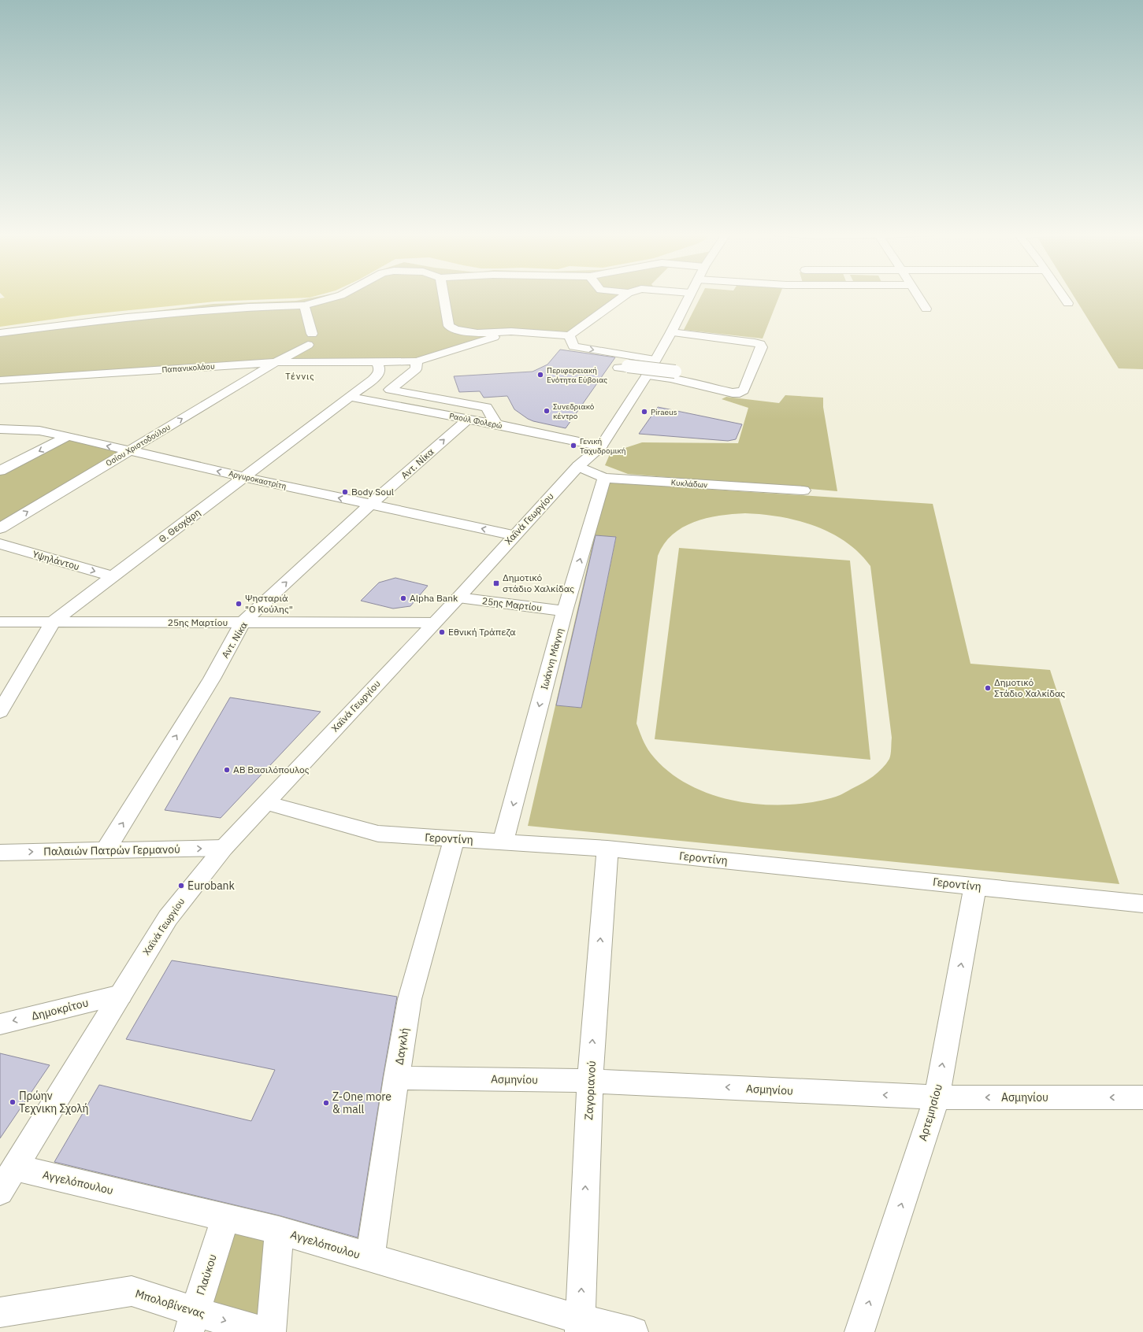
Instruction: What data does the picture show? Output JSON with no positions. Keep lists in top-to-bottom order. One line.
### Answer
{"streets":{"street":["Παπανικολάου","Ραούλ Φολερώ","Οσίου Χριστοδούλου","Αντ. Νίκα","Αργυροκαστρίτη","Κυκλάδων","Χαϊνά Γεωργίου","Θ. Θεοχάρη","Υψηλάντου","25ης Μαρτίου","Ιωάννη Μὰγνη","Γεροντίνη","Παλαιών Πατρών Γερμανού","Δημοκρίτου","Δαγκλή","Ασμηνίου","Ζαγοριανού","Αρτεμησίου","Αγγελόπουλου","Γλαύκου","Μπολοβίνενας"]},"crossings":[["Παπανικολάου","Οσίου Χριστοδούλου"],["Παπανικολάου","Θ. Θεοχάρη"],["Ραούλ Φολερώ","Αντ. Νίκα"],["Ραούλ Φολερώ","Χαϊνά Γεωργίου"],["Ραούλ Φολερώ","Θ. Θεοχάρη"],["Οσίου Χριστοδούλου","Αργυροκαστρίτη"],["Αντ. Νίκα","Αργυροκαστρίτη"],["Αντ. Νίκα","25ης Μαρτίου"],["Αντ. Νίκα","Παλαιών Πατρών Γερμανού"],["Αργυροκαστρίτη","Χαϊνά Γεωργίου"],["Αργυροκαστρίτη","Θ. Θεοχάρη"],["Κυκλάδων","Χαϊνά Γεωργίου"],["Κυκλάδων","Ιωάννη Μὰγνη"],["Χαϊνά Γεωργίου","25ης Μαρτίου"],["Χαϊνά Γεωργίου","Γεροντίνη"],["Χαϊνά Γεωργίου","Παλαιών Πατρών Γερμανού"],["Χαϊνά Γεωργίου","Δημοκρίτου"],["Χαϊνά Γεωργίου","Αγγελόπουλου"],["Θ. Θεοχάρη","Υψηλάντου"],["Θ. Θεοχάρη","25ης Μαρτίου"],["25ης Μαρτίου","Ιωάννη Μὰγνη"],["Ιωάννη Μὰγνη","Γεροντίνη"],["Γεροντίνη","Δαγκλή"],["Γεροντίνη","Ζαγοριανού"],["Γεροντίνη","Αρτεμησίου"],["Δαγκλή","Ασμηνίου"],["Δαγκλή","Αγγελόπουλου"],["Ασμηνίου","Ζαγοριανού"],["Ασμηνίου","Αρτεμησίου"],["Ζαγοριανού","Αγγελόπουλου"],["Αγγελόπουλου","Γλαύκου"],["Γλαύκου","Μπολοβίνενας"]],"one_way":["Οσίου Χριστοδούλου","Αντ. Νίκα","Αργυροκαστρίτη","Υψηλάντου","Παλαιών Πατρών Γερμανού","Δημοκρίτου","Ασμηνίου","Ζαγοριανού","Αρτεμησίου"],"districts":["Τέννις"],"places":{"other":["Περιφερειακή Ενότητα Εύβοιας","Συνεδριακό κέντρο","Piraeus","Γενική Ταχυδρομική","Body Soul","Alpha Bank","Ψησταριά \"Ο Κούλης\"","Εθνική Τράπεζα","Δημοτικό Στάδιο Χαλκίδας","ΑΒ Βασιλόπουλος","Eurobank","Πρώην Τεχνικη Σχολή","Z-One more & mall"],"transit":["Δημοτικό στάδιο Χαλκίδας"]}}
